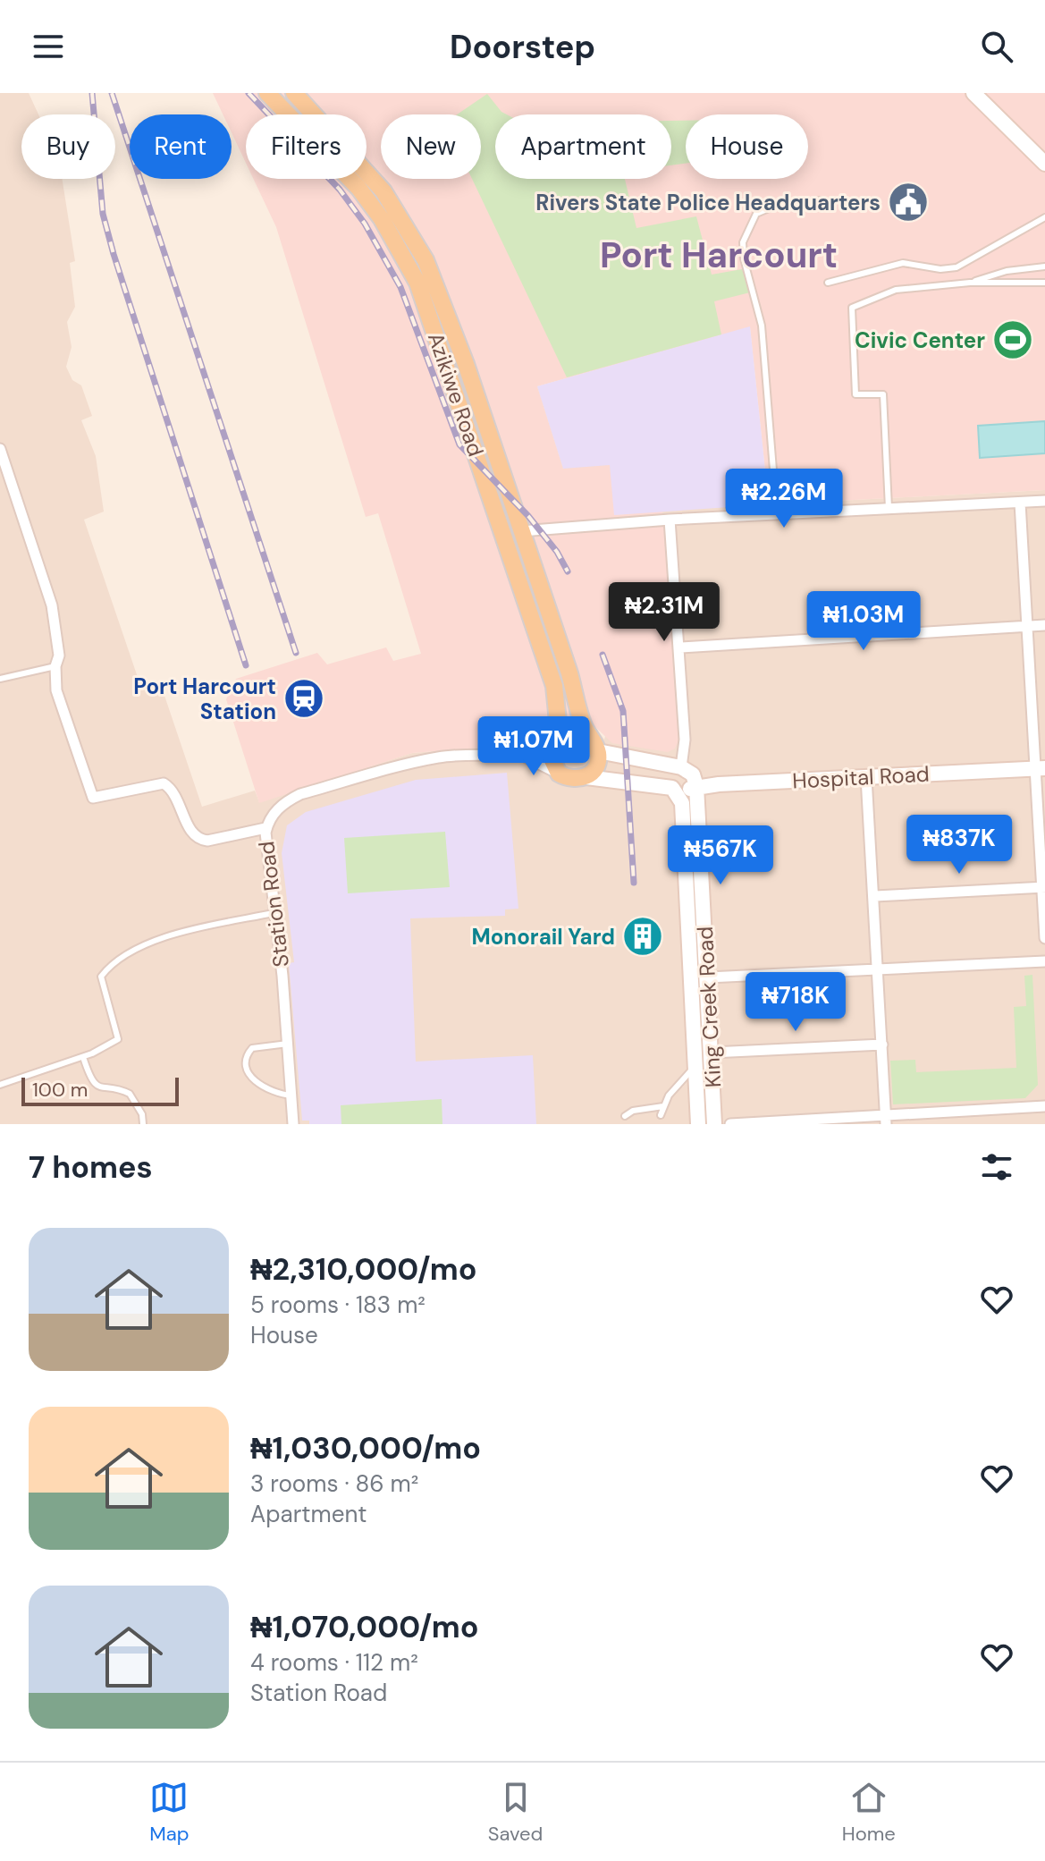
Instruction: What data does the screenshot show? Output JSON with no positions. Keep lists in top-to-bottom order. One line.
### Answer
{"streets":{"main road":["Azikiwe Road"],"street":["Hospital Road","Station Road","King Creek Road"]},"crossings":[["Azikiwe Road","Station Road"],["Hospital Road","King Creek Road"]],"districts":["Port Harcourt"],"places":{"public building":["Rivers State Police Headquarters"],"sports":["Civic Center"],"station":["Port Harcourt Station"],"building":["Monorail Yard"]},"scale_bar":"100 m","page":{"header":"Doorstep","chip":["Buy","Rent","Filters","New","Apartment","House"],"price":["₦2.26M","₦2.31M","₦1.03M","₦1.07M","₦837K","₦567K","₦718K"],"scale":"100 m","heading":"7 homes","list":[{"name":"₦2,310,000/mo","note":"5 rooms · 183 m² · House"},{"name":"₦1,030,000/mo","note":"3 rooms · 86 m² · Apartment"},{"name":"₦1,070,000/mo","note":"4 rooms · 112 m² · Station Road"}],"tabs":["Map","Saved","Home"]}}
